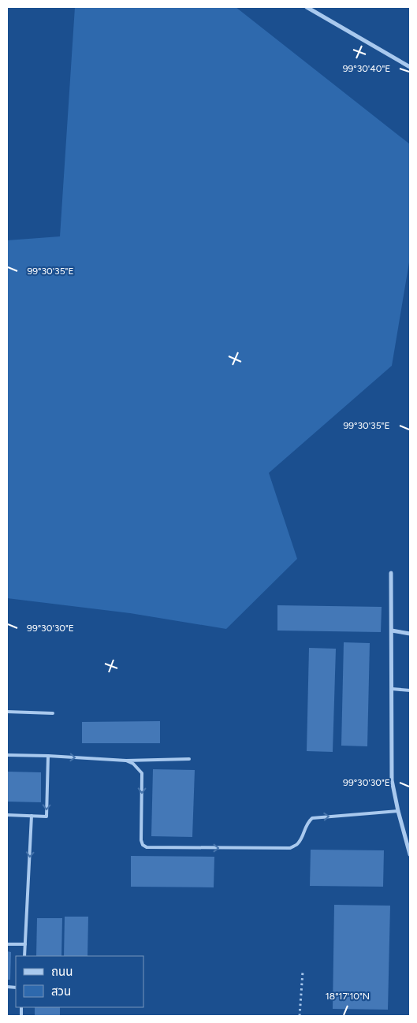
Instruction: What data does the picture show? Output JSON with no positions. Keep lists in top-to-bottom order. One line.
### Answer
{"legend":["ถนน","สวน"],"coordinates":["99°30'40\"E","99°30'35\"E","99°30'30\"E","18°17'10\"N"]}
